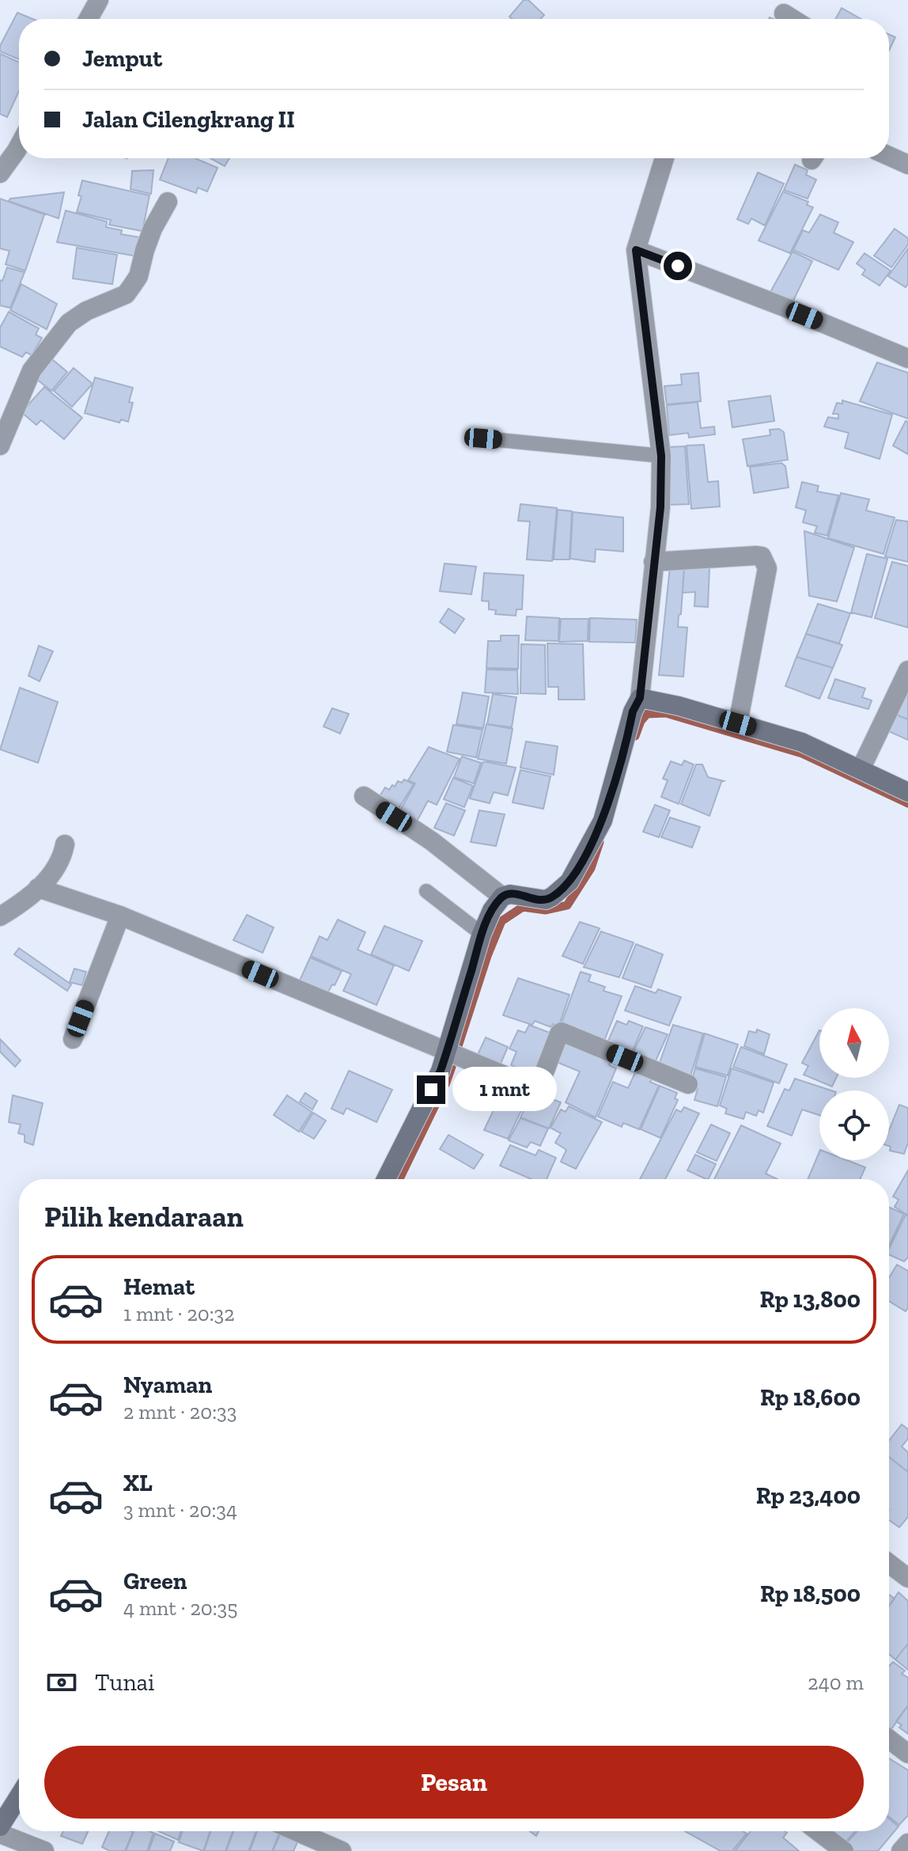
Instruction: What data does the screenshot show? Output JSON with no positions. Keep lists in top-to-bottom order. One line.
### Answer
{"north":"top","page":{"banner":["Jemput","Jalan Cilengkrang II"],"bubble":"1 mnt","heading":"Pilih kendaraan","list":[{"name":"Hemat","note":"1 mnt · 20:32","value":"Rp 13,800"},{"name":"Nyaman","note":"2 mnt · 20:33","value":"Rp 18,600"},{"name":"XL","note":"3 mnt · 20:34","value":"Rp 23,400"},{"name":"Green","note":"4 mnt · 20:35","value":"Rp 18,500"}],"pay":["Tunai","240 m"],"buttons":"Pesan"}}
